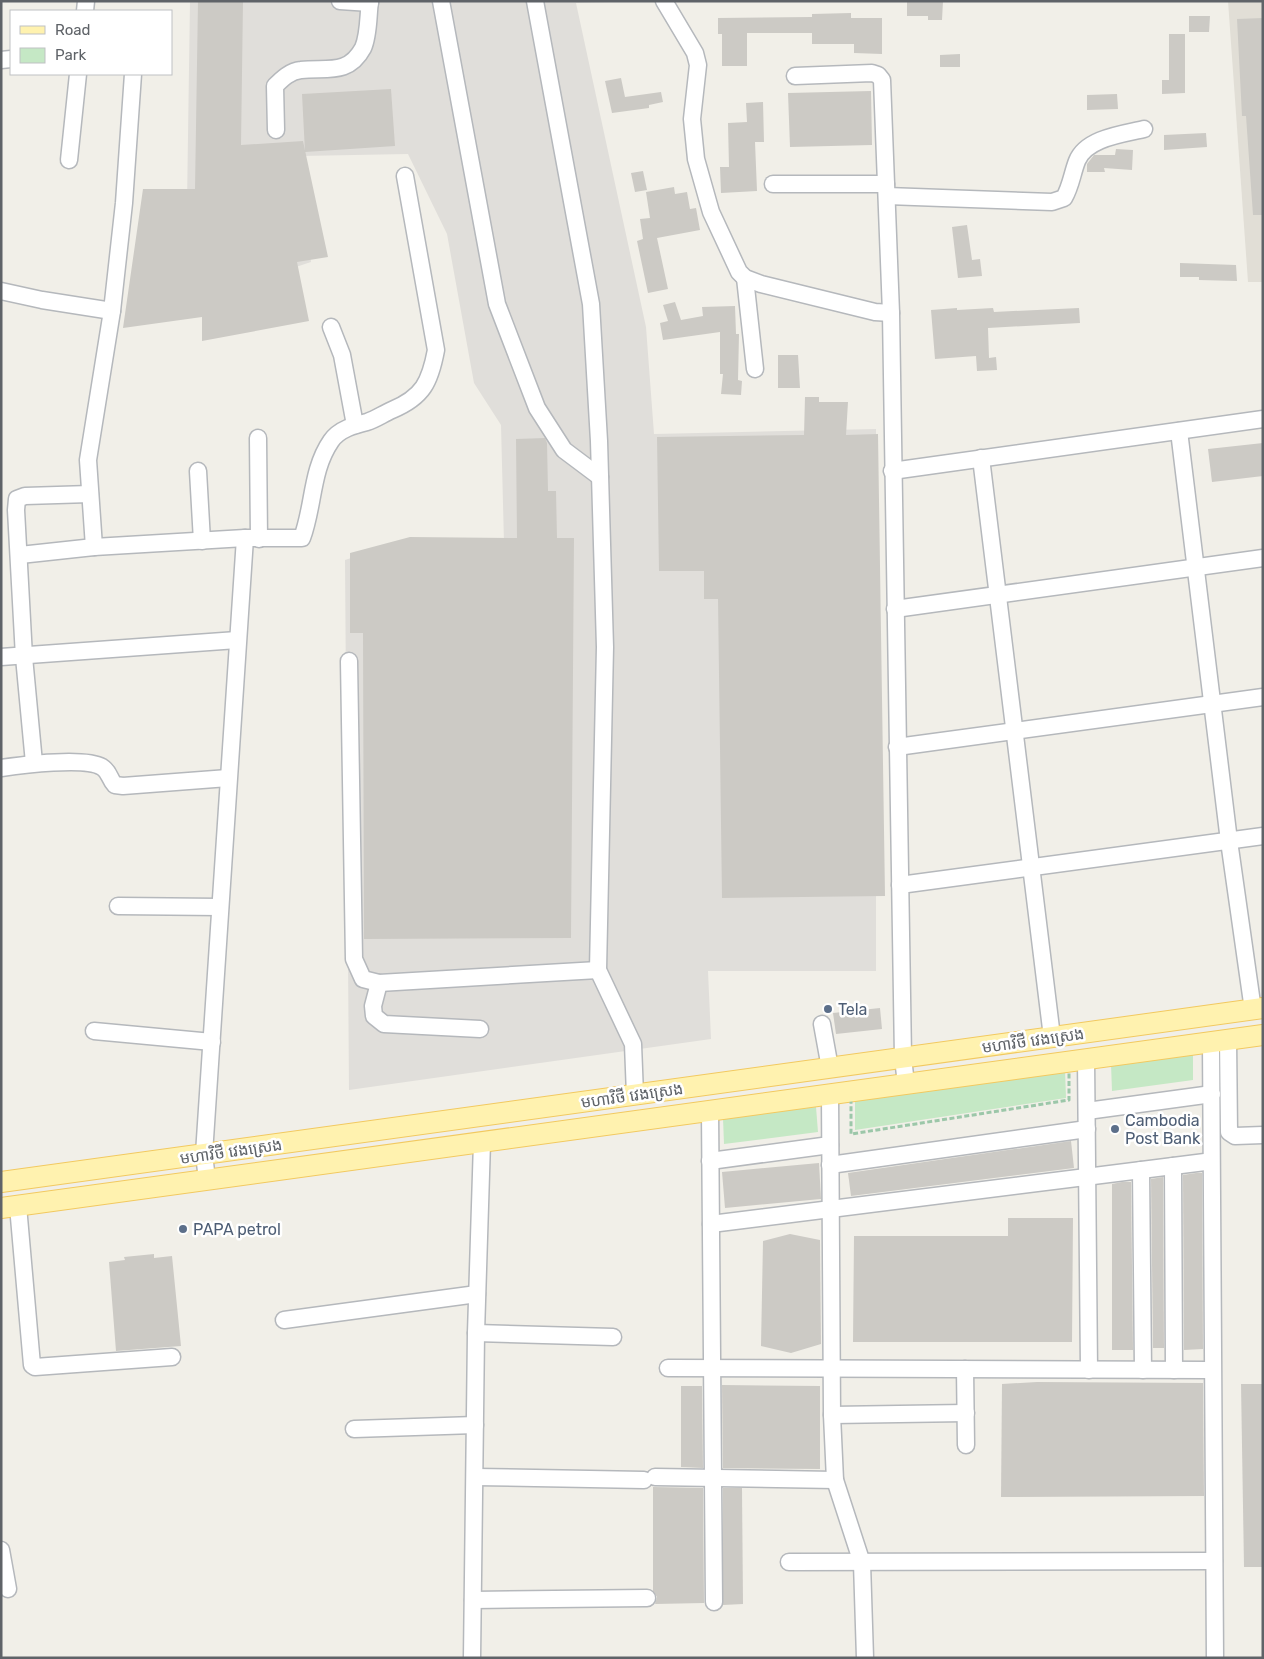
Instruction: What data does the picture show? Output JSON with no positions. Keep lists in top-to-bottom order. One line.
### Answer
{"streets":{"main road":["មហាវិថី វេងស្រេង"]},"places":["Tela","Cambodia Post Bank","PAPA petrol"],"legend":["Road","Park"]}
